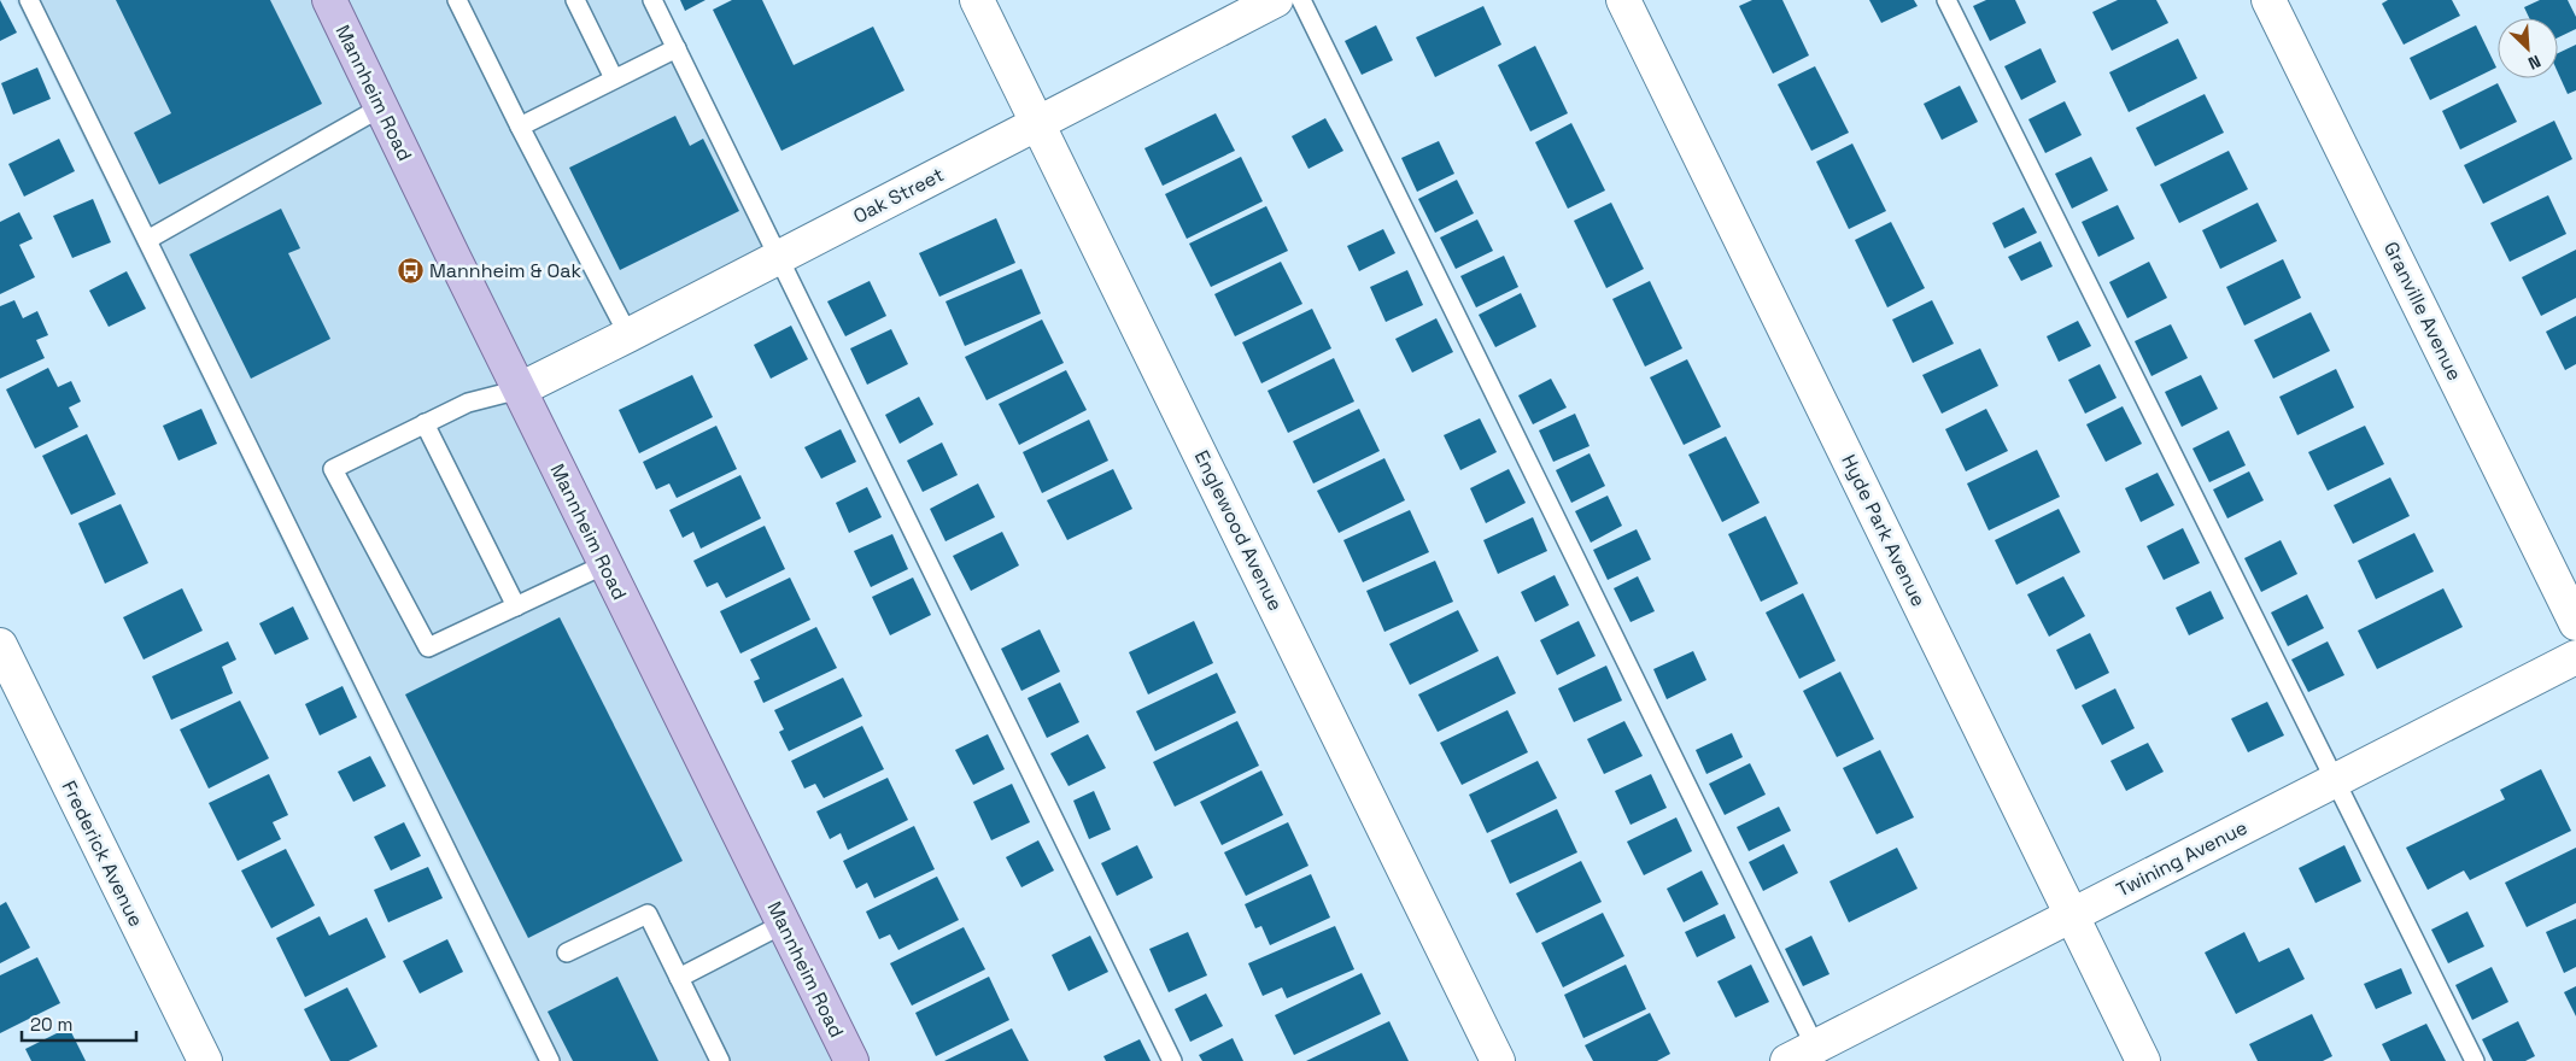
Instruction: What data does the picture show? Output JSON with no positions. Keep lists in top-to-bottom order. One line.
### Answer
{"streets":{"main road":["Mannheim Road"],"street":["Oak Street","Granville Avenue","Englewood Avenue","Hyde Park Avenue","Frederick Avenue","Twining Avenue"]},"crossings":[["Mannheim Road","Oak Street"],["Oak Street","Englewood Avenue"],["Hyde Park Avenue","Twining Avenue"]],"places":{"bus stop":["Mannheim & Oak"]},"scale_bar":"20 m","north":"bottom right"}
